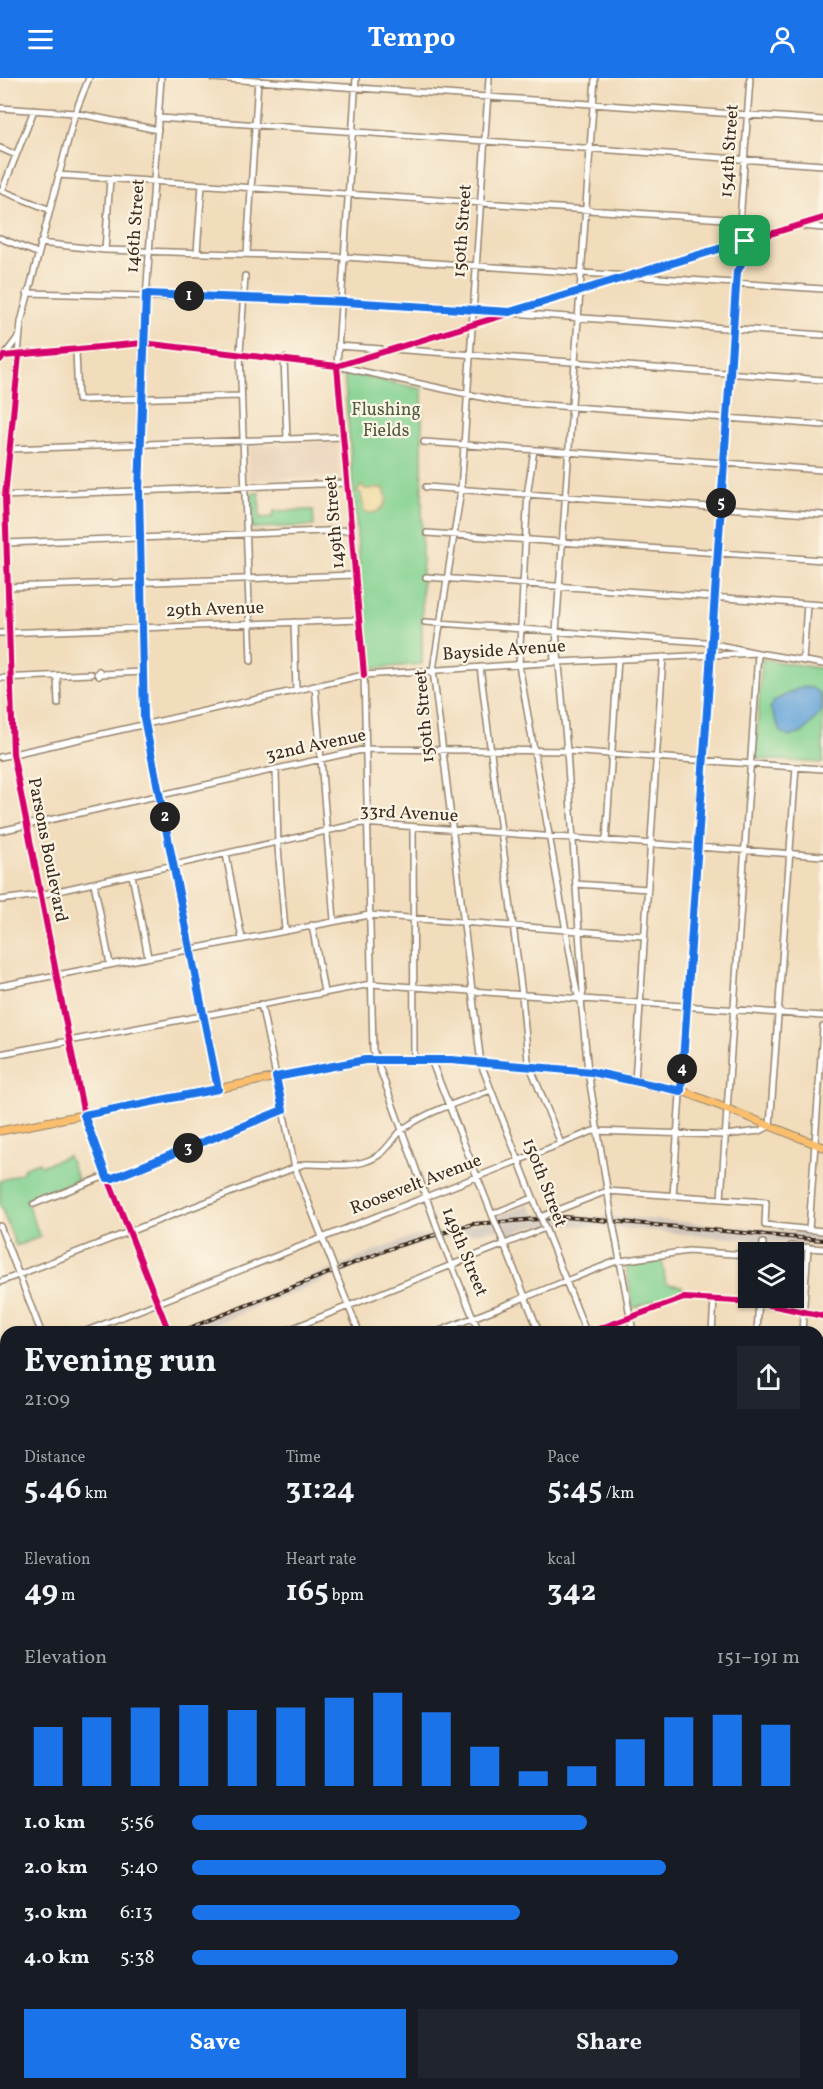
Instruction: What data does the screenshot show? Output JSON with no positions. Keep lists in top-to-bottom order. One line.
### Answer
{"streets":{"street":["154th Street","146th Street","150th Street","149th Street","29th Avenue","Bayside Avenue","32nd Avenue","33rd Avenue","Parsons Boulevard","Roosevelt Avenue"]},"crossings":[["154th Street","Bayside Avenue"],["154th Street","32nd Avenue"],["154th Street","33rd Avenue"],["154th Street","Roosevelt Avenue"],["146th Street","29th Avenue"],["146th Street","Bayside Avenue"],["146th Street","32nd Avenue"],["146th Street","33rd Avenue"],["150th Street","Bayside Avenue"],["150th Street","32nd Avenue"],["150th Street","33rd Avenue"],["150th Street","Roosevelt Avenue"],["149th Street","29th Avenue"],["149th Street","Bayside Avenue"],["149th Street","32nd Avenue"],["149th Street","33rd Avenue"],["149th Street","Roosevelt Avenue"],["29th Avenue","Parsons Boulevard"],["Bayside Avenue","Parsons Boulevard"],["32nd Avenue","Parsons Boulevard"],["33rd Avenue","Parsons Boulevard"],["Parsons Boulevard","Roosevelt Avenue"]],"parks":["Flushing Fields"],"page":{"header":"Tempo","pins":["1","5","2","4","3"],"heading":["Evening run","21:09"],"stats":[["Distance","5.46 km"],["Time","31:24"],["Pace","5:45 /km"],["Elevation","49 m"],["Heart rate","165 bpm"],["kcal","342"]],"chart":["Elevation","151–191 m"],"list":[{"name":"1.0 km","note":"5:56"},{"name":"2.0 km","note":"5:40"},{"name":"3.0 km","note":"6:13"},{"name":"4.0 km","note":"5:38"}],"buttons":["Save","Share"]}}
